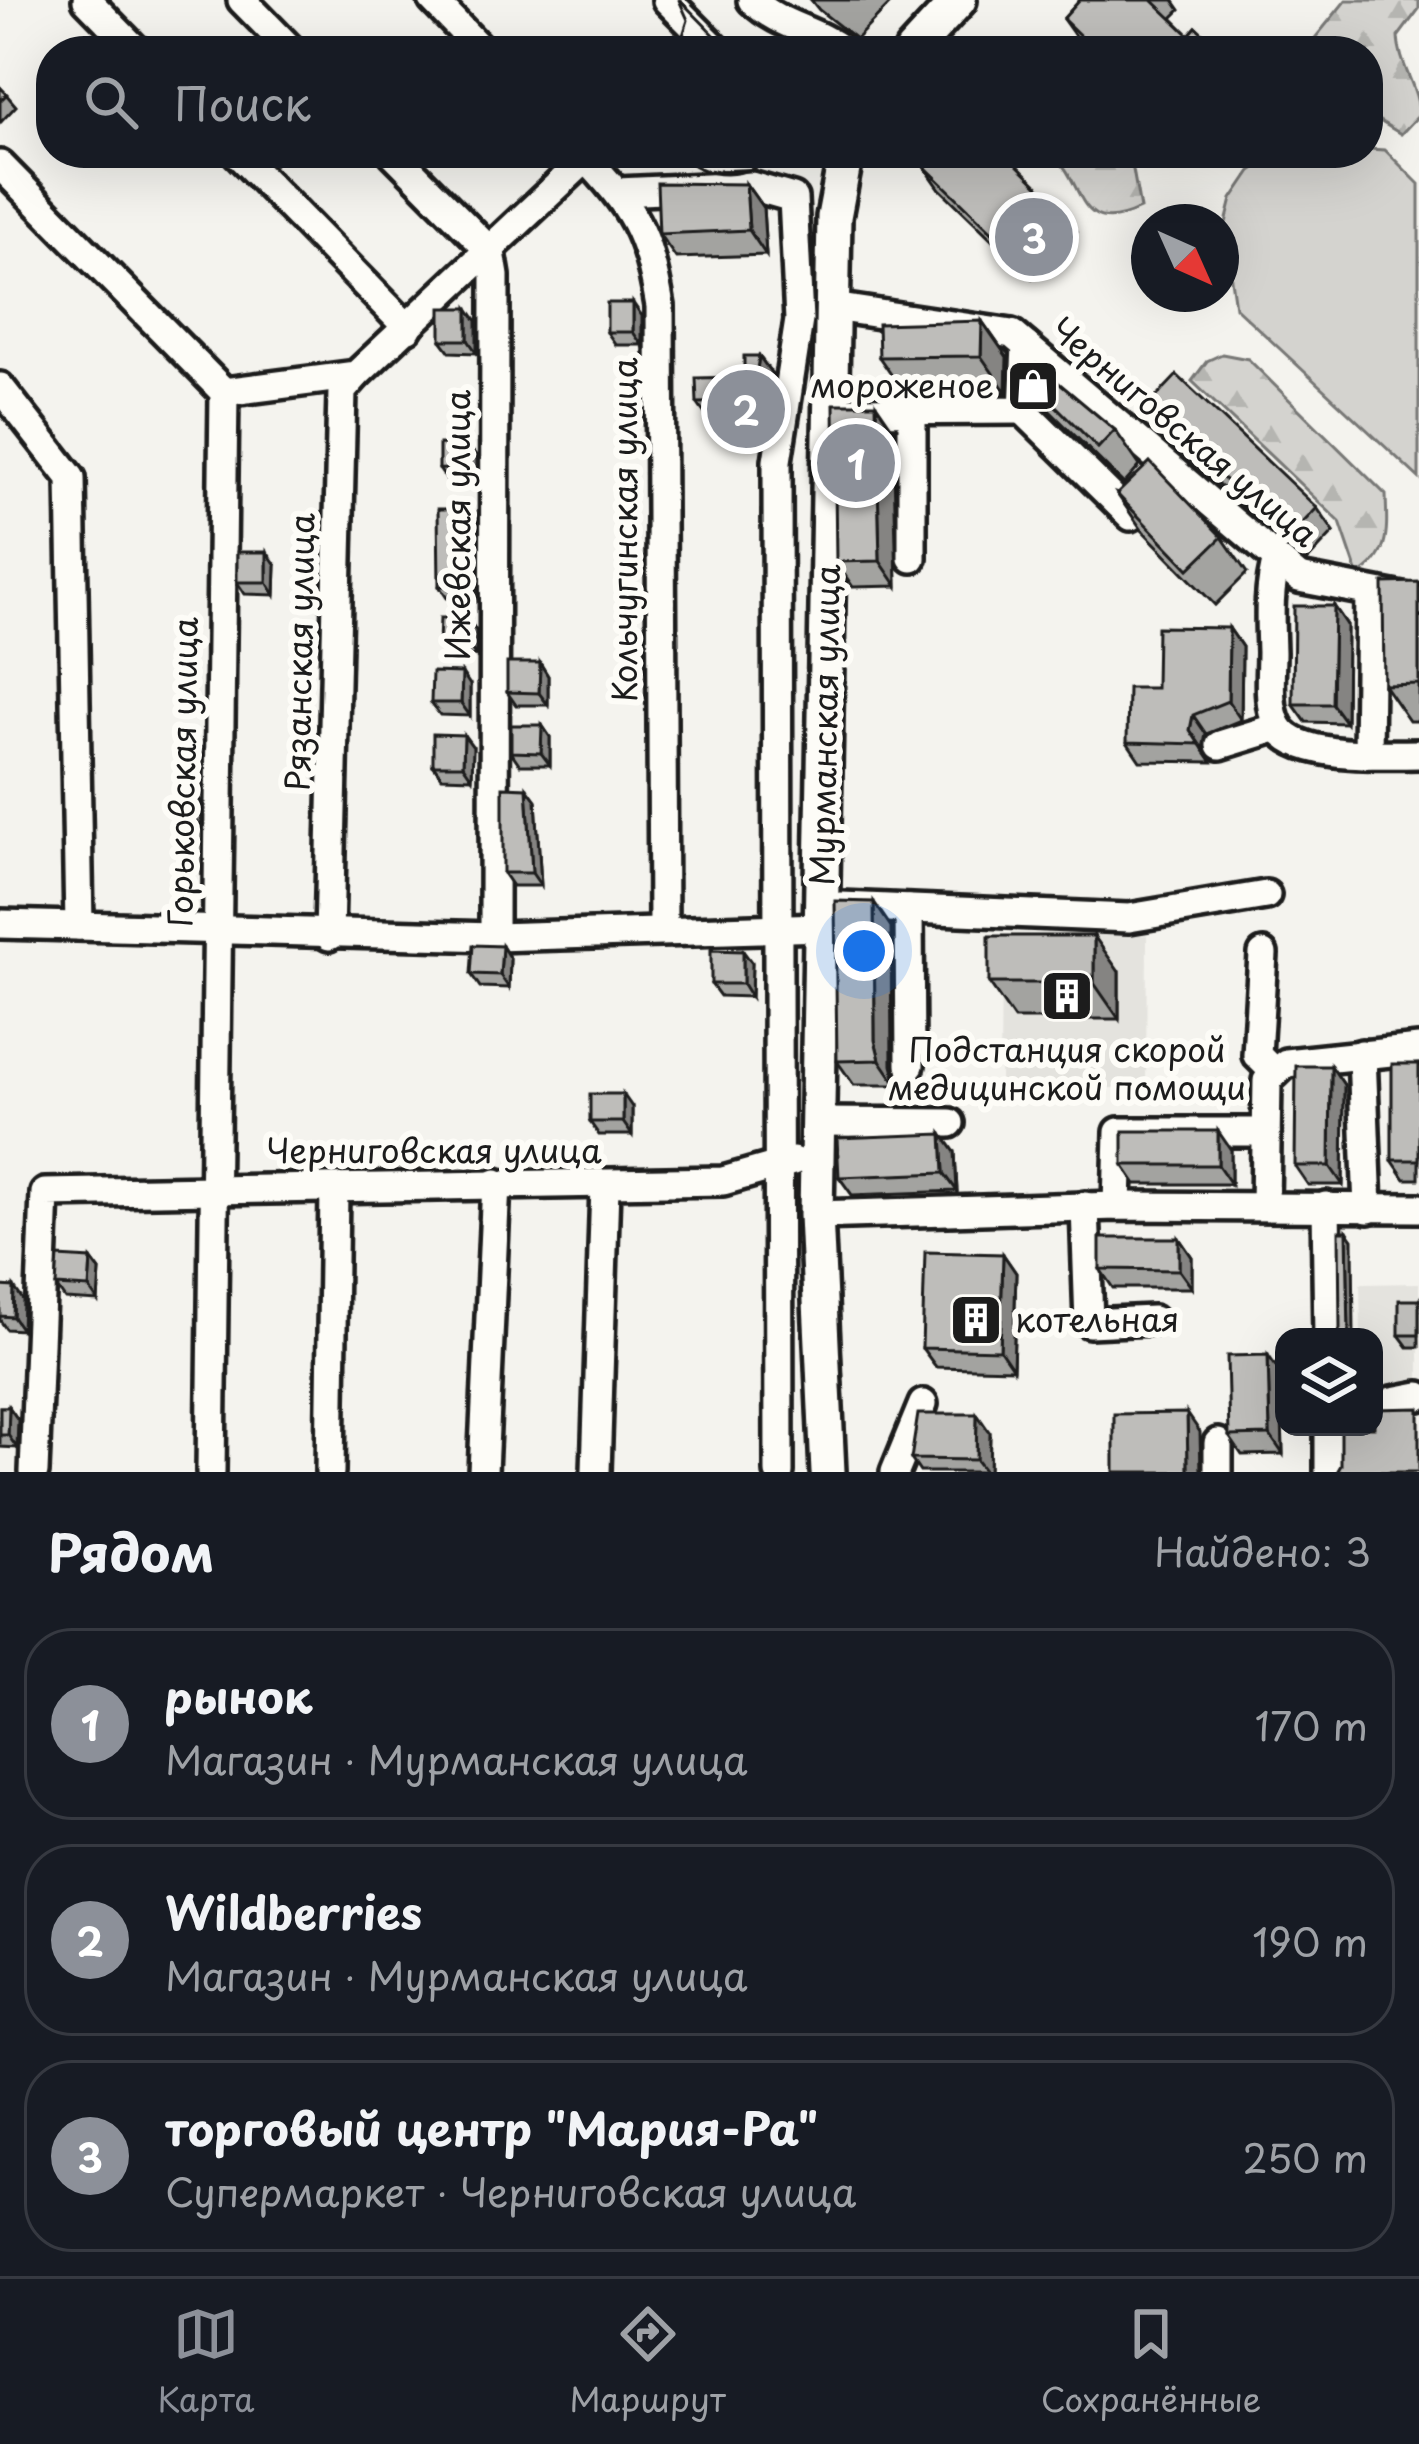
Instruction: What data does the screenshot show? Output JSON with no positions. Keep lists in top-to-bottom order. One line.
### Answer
{"streets":{"main road":["Мурманская улица"],"street":["Черниговская улица","Ижевская улица","Кольчугинская улица","Рязанская улица","Горьковская улица"]},"crossings":[["Черниговская улица","Мурманская улица"],["Черниговская улица","Горьковская улица"]],"places":{"shop":["мороженое"],"building":["Подстанция скорой медицинской помощи","котельная"]},"north":"bottom right","page":{"search":"Поиск","pins":["3","2","1"],"heading":["Рядом","Найдено: 3"],"list":[{"mark":"1","name":"рынок","note":"Магазин · Мурманская улица","value":"170 m"},{"mark":"2","name":"Wildberries","note":"Магазин · Мурманская улица","value":"190 m"},{"mark":"3","name":"торговый центр \"Мария-Ра\"","note":"Супермаркет · Черниговская улица","value":"250 m"}],"nav":["Карта","Маршрут","Сохранённые"]}}
